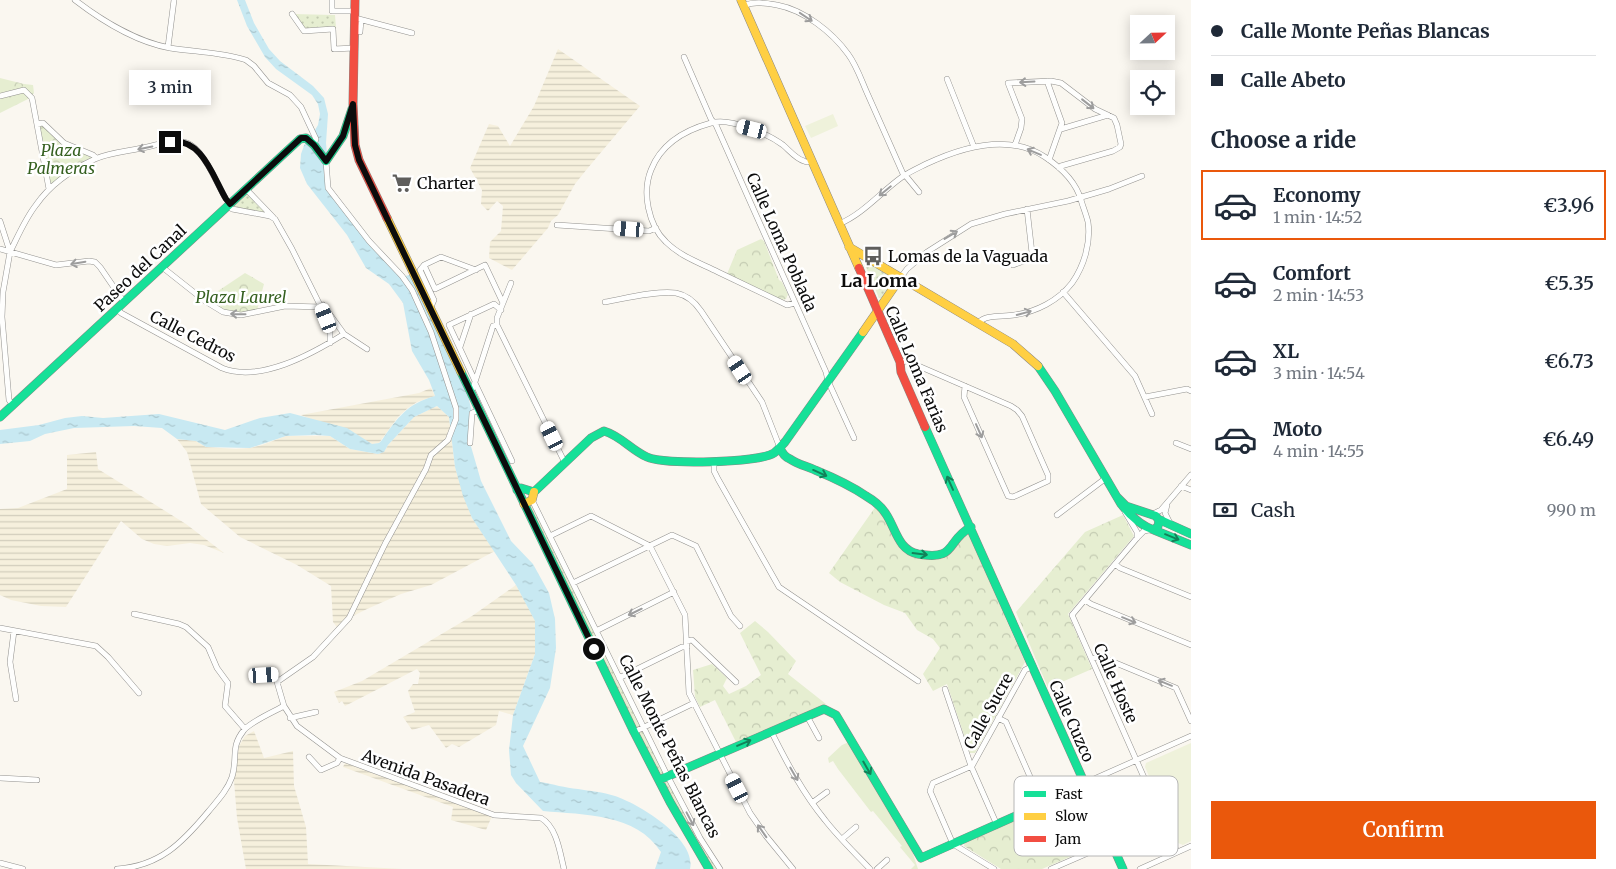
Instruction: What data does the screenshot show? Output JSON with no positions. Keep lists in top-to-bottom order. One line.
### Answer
{"streets":{"main road":["Paseo del Canal","Calle Loma Farias","Calle Cuzco","Calle Monte Peñas Blancas"],"street":["Calle Loma Poblada","Calle Cedros","Calle Hoste","Calle Sucre","Avenida Pasadera"]},"crossings":[["Paseo del Canal","Calle Cedros"],["Calle Loma Farias","Calle Sucre"],["Calle Loma Farias","Calle Cuzco"],["Calle Sucre","Calle Cuzco"]],"districts":["La Loma"],"parks":["Plaza Palmeras","Plaza Laurel"],"places":{"supermarket":["Charter"],"bus stop":["Lomas de la Vaguada"]},"legend":["Fast","Slow","Jam"],"north":"right","page":{"banner":["Calle Monte Peñas Blancas","Calle Abeto"],"bubble":"3 min","heading":"Choose a ride","list":[{"name":"Economy","note":"1 min · 14:52","value":"€3.96"},{"name":"Comfort","note":"2 min · 14:53","value":"€5.35"},{"name":"XL","note":"3 min · 14:54","value":"€6.73"},{"name":"Moto","note":"4 min · 14:55","value":"€6.49"}],"pay":["Cash","990 m"],"buttons":"Confirm"}}
